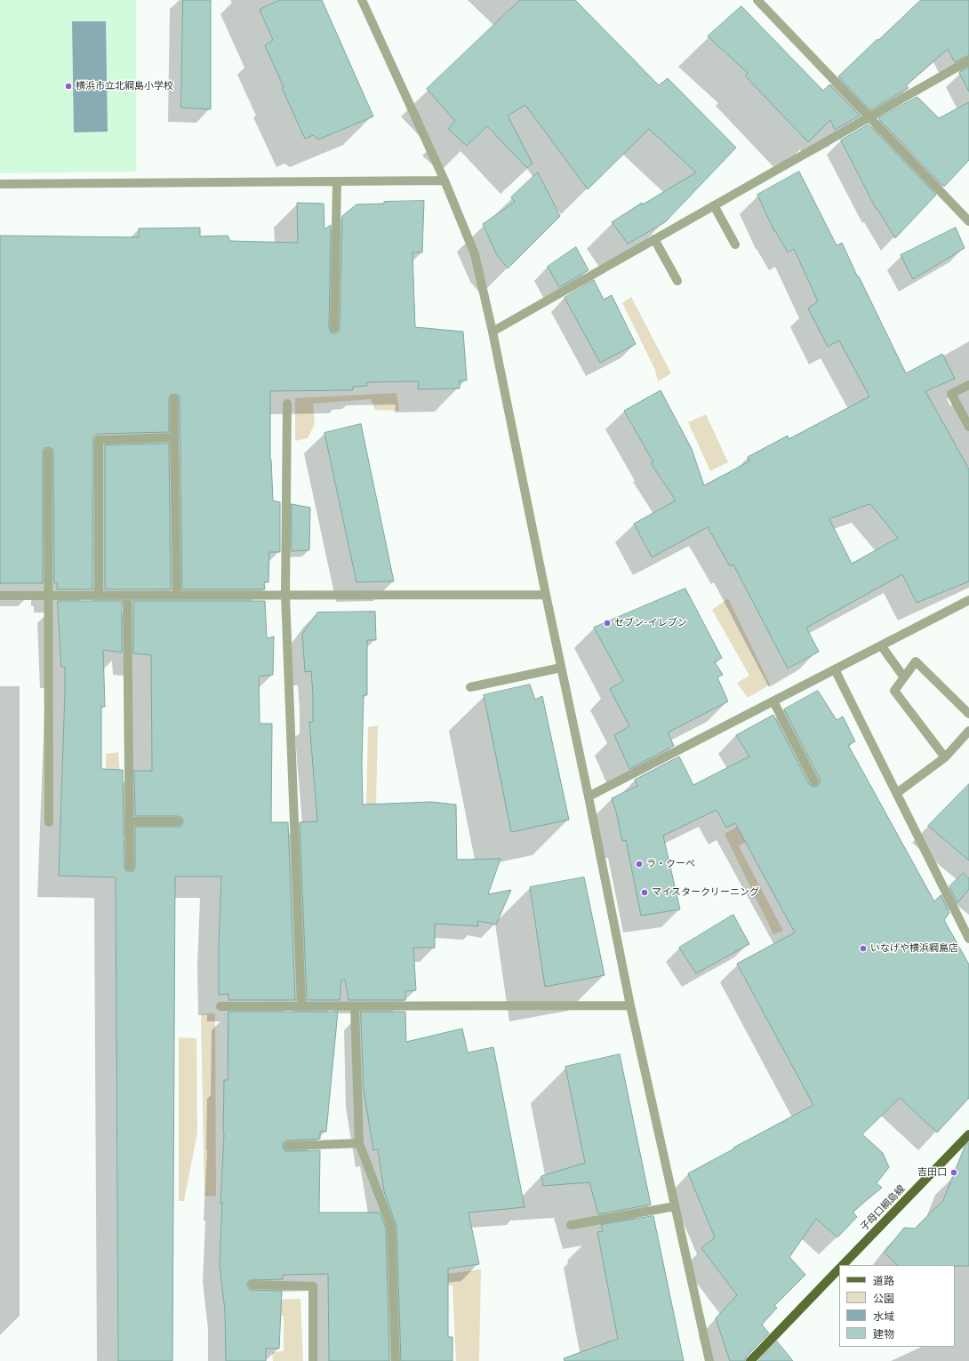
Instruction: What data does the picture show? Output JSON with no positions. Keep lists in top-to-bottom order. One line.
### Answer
{"streets":{"main road":["子母口綱島線"]},"places":["横浜市立北綱島小学校","セブン-イレブン","ラ・クーペ","マイスタークリーニング","いなげや横浜綱島店","吉田口"],"legend":["道路","公園","水域","建物"]}
